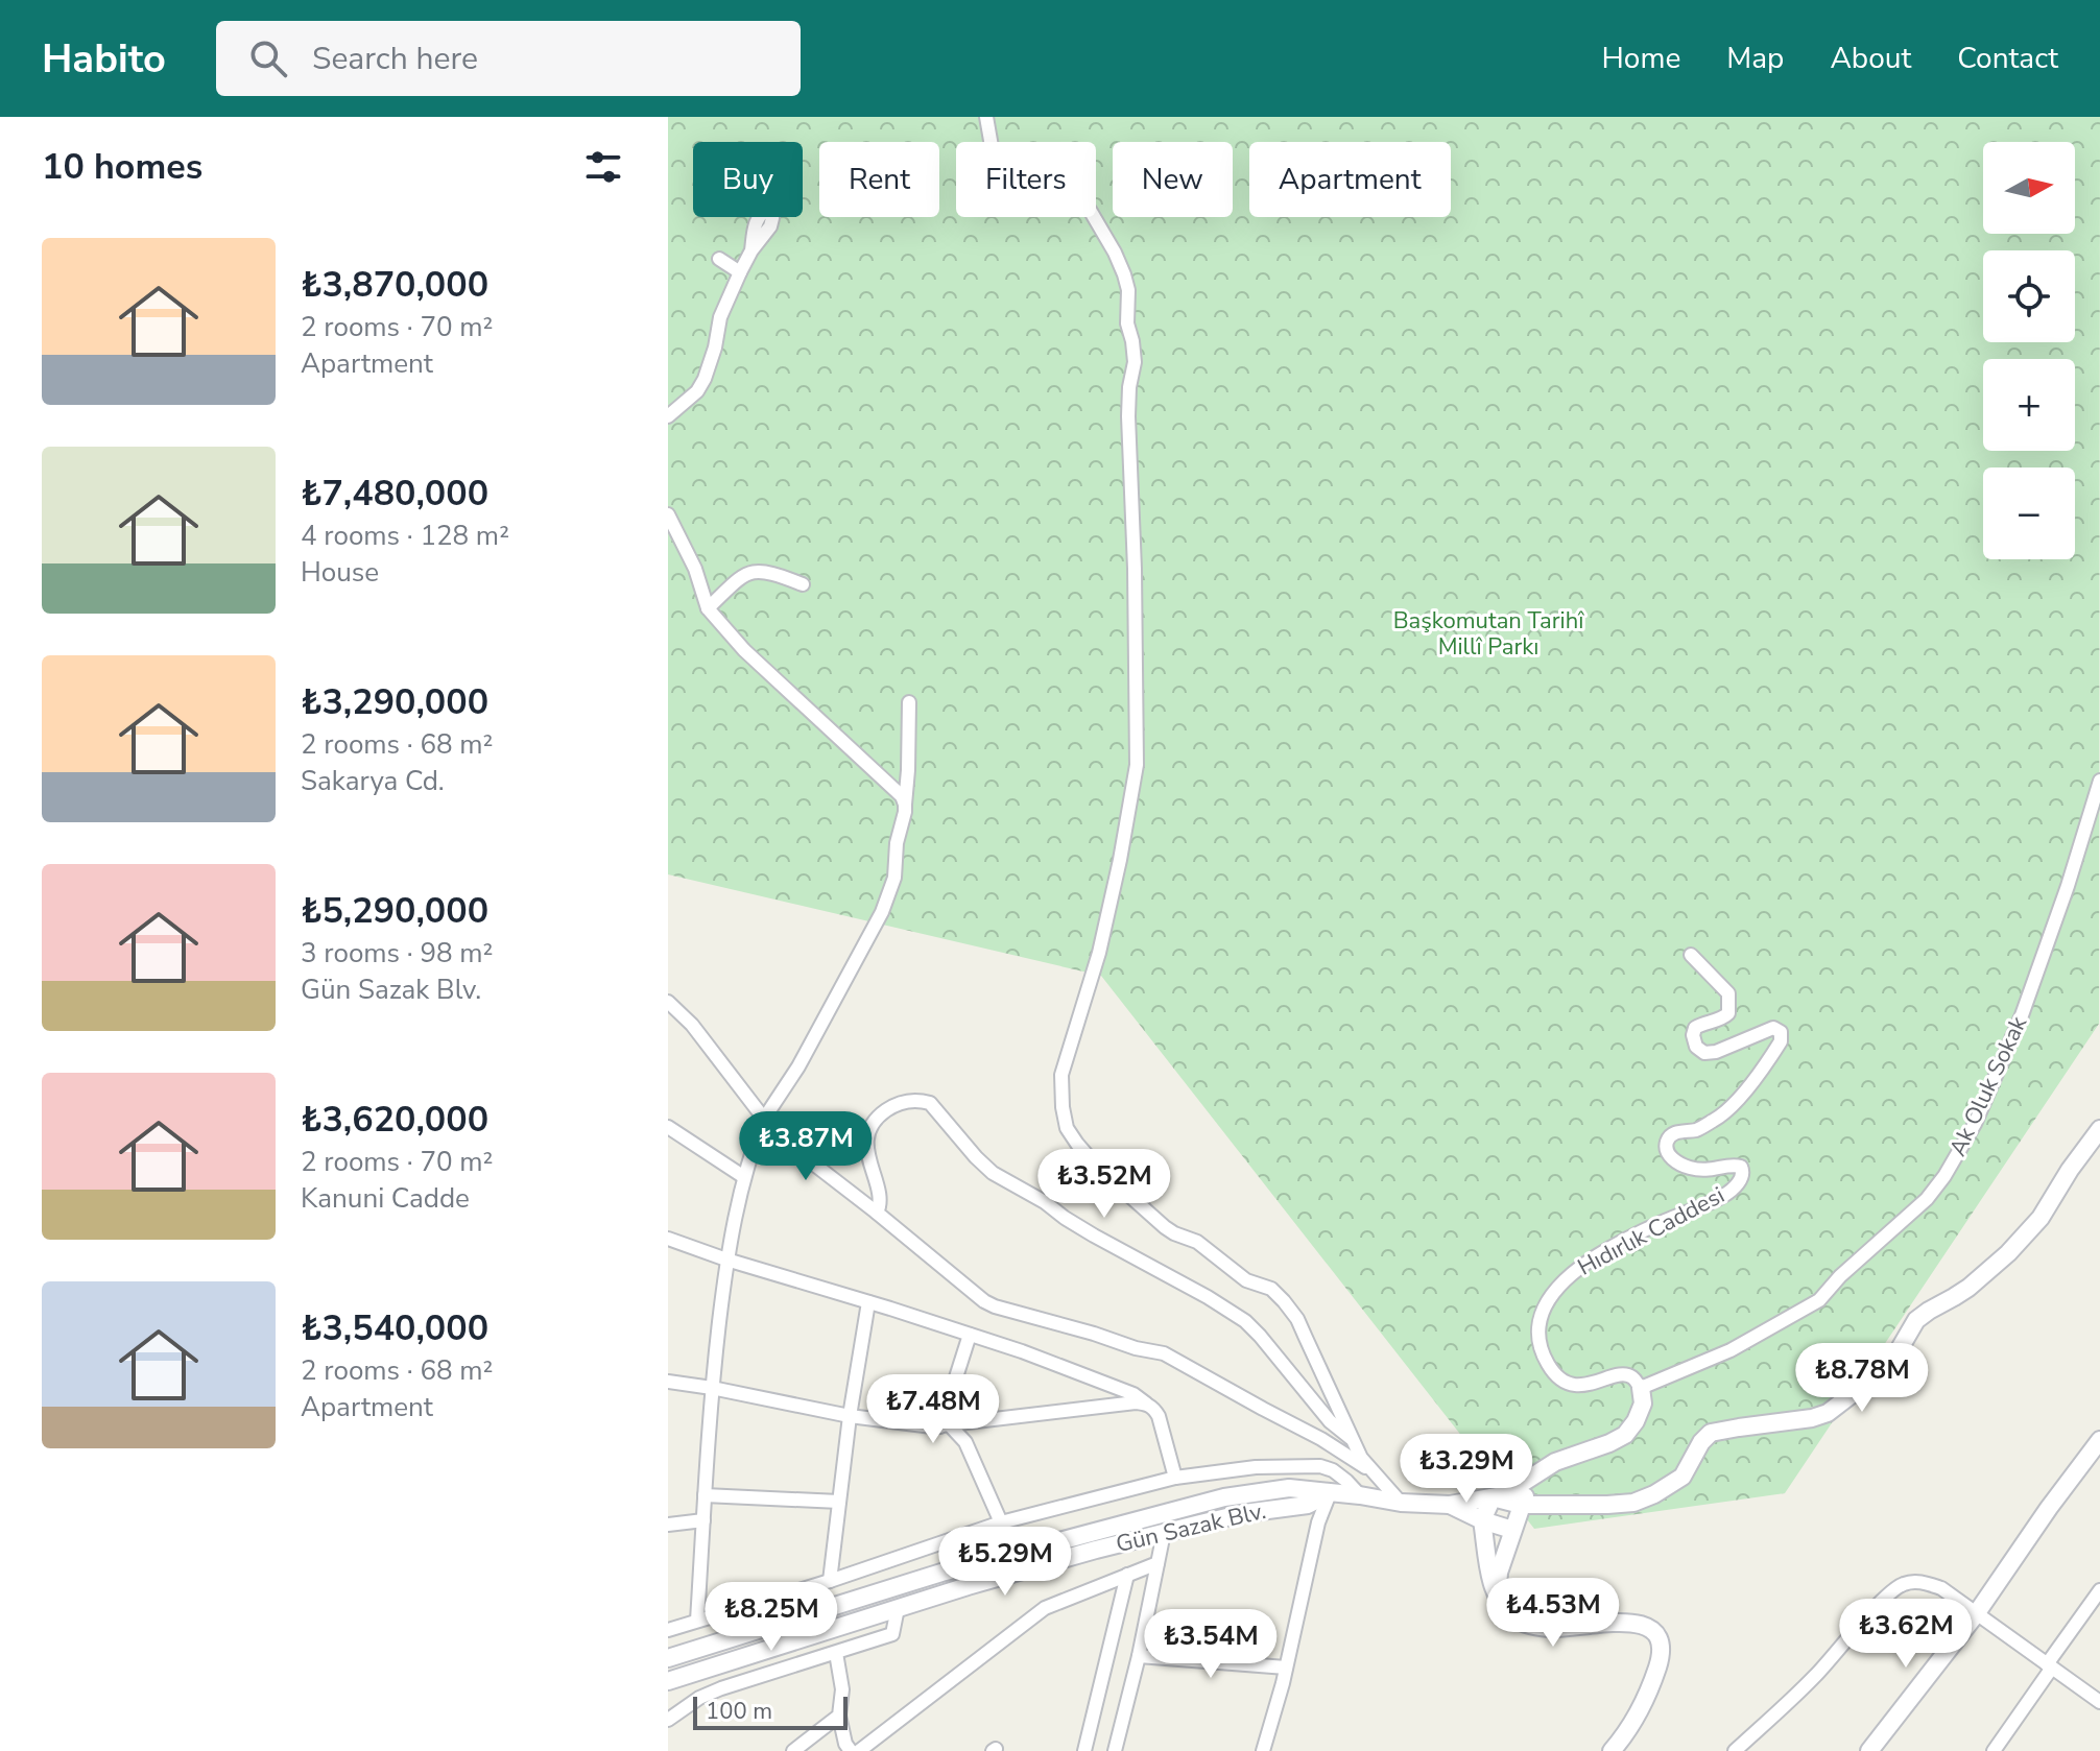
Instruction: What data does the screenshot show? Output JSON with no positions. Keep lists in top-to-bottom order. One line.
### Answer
{"streets":{"main road":["Gün Sazak Blv."],"street":["Ak Oluk Sokak","Hıdırlık Caddesi"]},"crossings":[["Ak Oluk Sokak","Hıdırlık Caddesi"]],"parks":["Başkomutan Tarihî Millî Parkı"],"scale_bar":"100 m","north":"right","page":{"header":"Habito","search":"Search here","nav":["Home","Map","About","Contact"],"heading":"10 homes","map_buttons":["+","−"],"chip":["Buy","Rent","Filters","New","Apartment"],"list":[{"name":"₺3,870,000","note":"2 rooms · 70 m² · Apartment"},{"name":"₺7,480,000","note":"4 rooms · 128 m² · House"},{"name":"₺3,290,000","note":"2 rooms · 68 m² · Sakarya Cd."},{"name":"₺5,290,000","note":"3 rooms · 98 m² · Gün Sazak Blv."},{"name":"₺3,620,000","note":"2 rooms · 70 m² · Kanuni Cadde"},{"name":"₺3,540,000","note":"2 rooms · 68 m² · Apartment"}],"price":["₺3.87M","₺3.52M","₺8.78M","₺7.48M","₺3.29M","₺5.29M","₺4.53M","₺8.25M","₺3.62M","₺3.54M"],"scale":"100 m"}}
